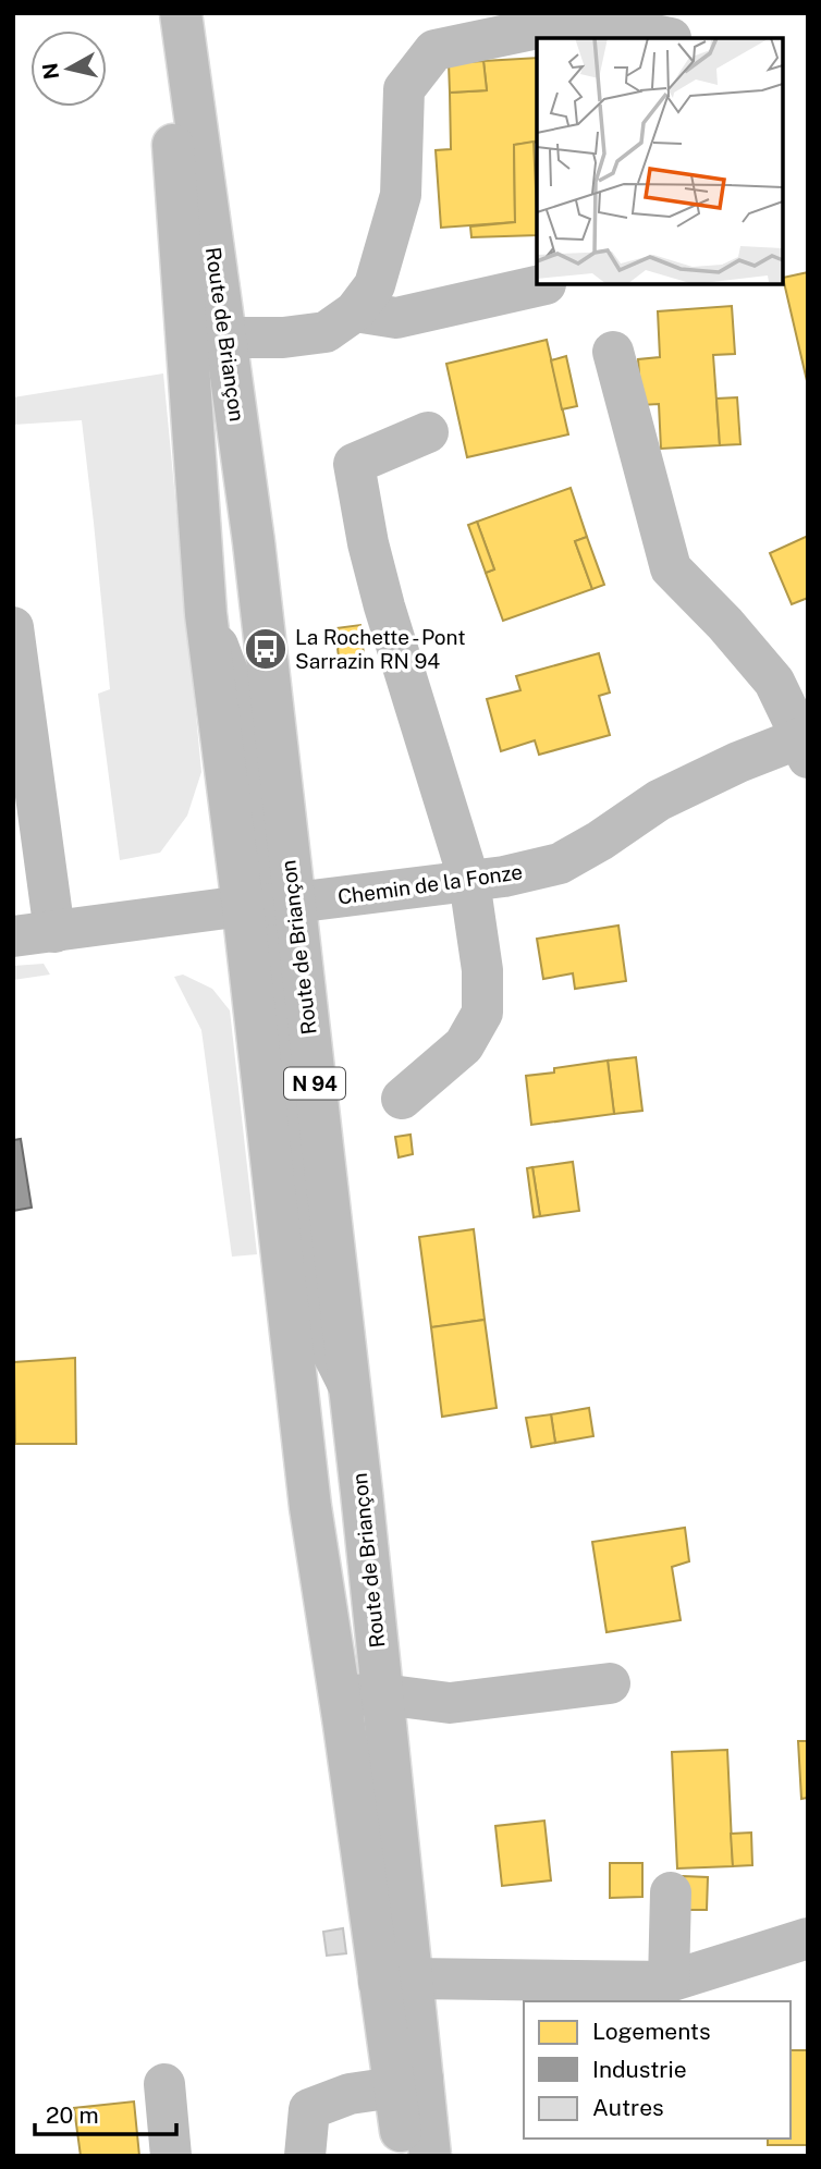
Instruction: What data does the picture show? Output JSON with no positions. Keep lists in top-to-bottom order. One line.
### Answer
{"streets":{"main road":["Route de Briançon","Chemin de la Fonze","N 94"]},"crossings":[["Route de Briançon","Chemin de la Fonze"]],"places":{"bus stop":["La Rochette - Pont Sarrazin RN 94"]},"legend":["Logements","Industrie","Autres"],"scale_bar":"20 m","north":"left"}
